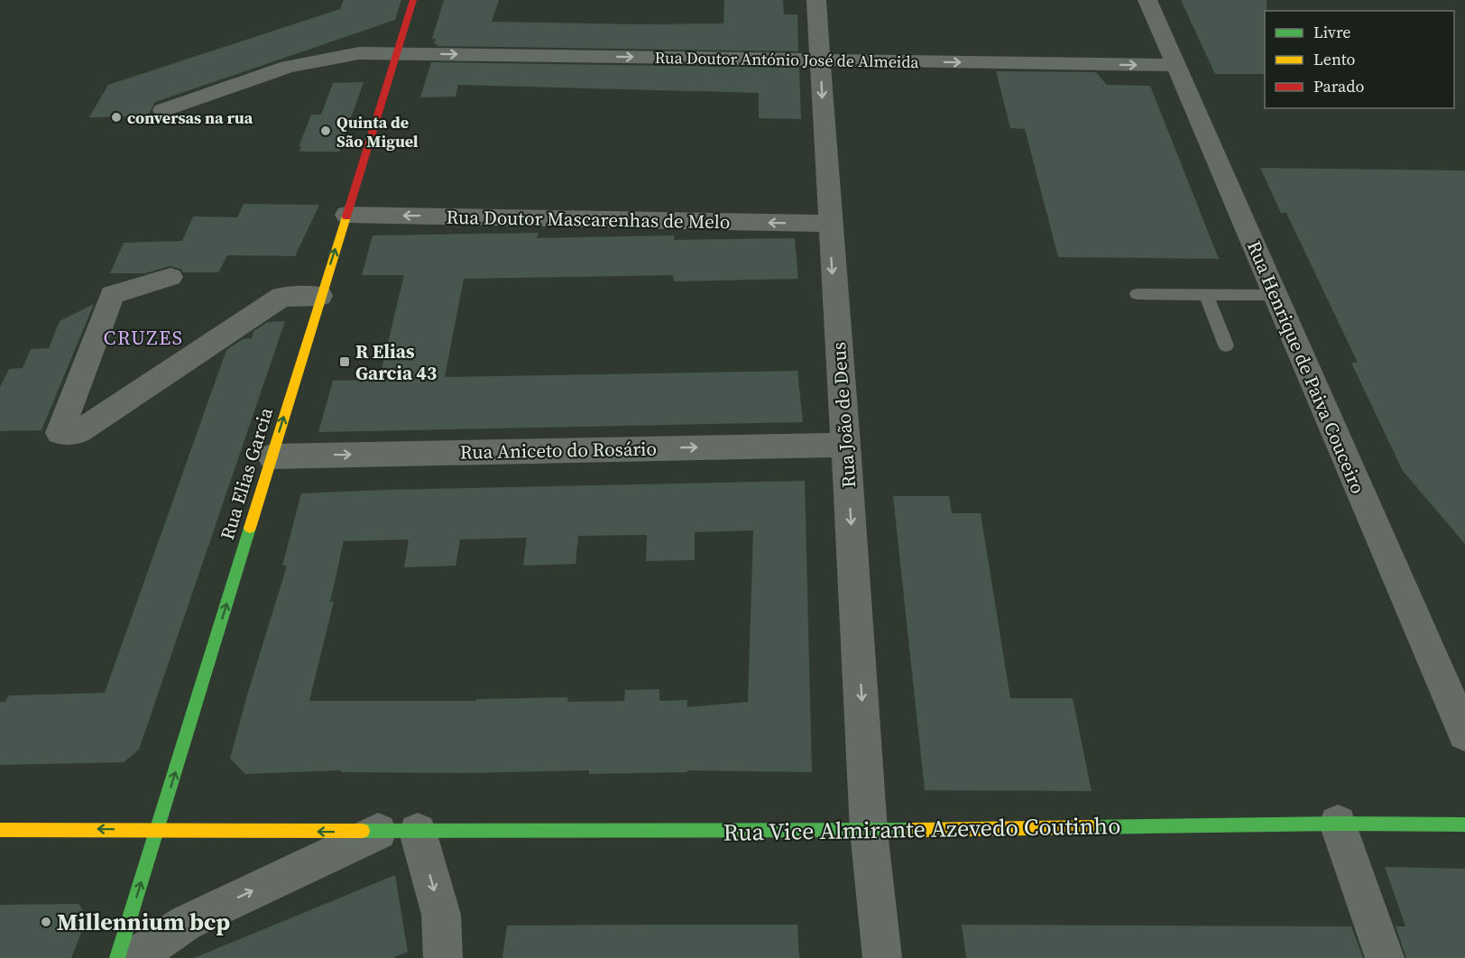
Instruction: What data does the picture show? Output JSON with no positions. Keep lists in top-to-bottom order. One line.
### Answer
{"streets":{"main road":["Rua Elias Garcia","Rua Vice Almirante Azevedo Coutinho"],"street":["Rua Doutor António José de Almeida","Rua Doutor Mascarenhas de Melo","Rua Henrique de Paiva Couceiro","Rua João de Deus","Rua Aniceto do Rosário"]},"crossings":[["Rua Doutor António José de Almeida","Rua Henrique de Paiva Couceiro"],["Rua Doutor António José de Almeida","Rua João de Deus"],["Rua Doutor António José de Almeida","Rua Elias Garcia"],["Rua Doutor Mascarenhas de Melo","Rua João de Deus"],["Rua Doutor Mascarenhas de Melo","Rua Elias Garcia"],["Rua João de Deus","Rua Aniceto do Rosário"],["Rua João de Deus","Rua Vice Almirante Azevedo Coutinho"],["Rua Aniceto do Rosário","Rua Elias Garcia"],["Rua Elias Garcia","Rua Vice Almirante Azevedo Coutinho"]],"one_way":["Rua Doutor António José de Almeida","Rua Doutor Mascarenhas de Melo","Rua João de Deus","Rua Aniceto do Rosário","Rua Elias Garcia"],"districts":["CRUZES"],"places":{"other":["conversas na rua","Quinta de São Miguel","Millennium bcp"],"transit":["R Elias Garcia 43"]},"legend":["Livre","Lento","Parado"]}
